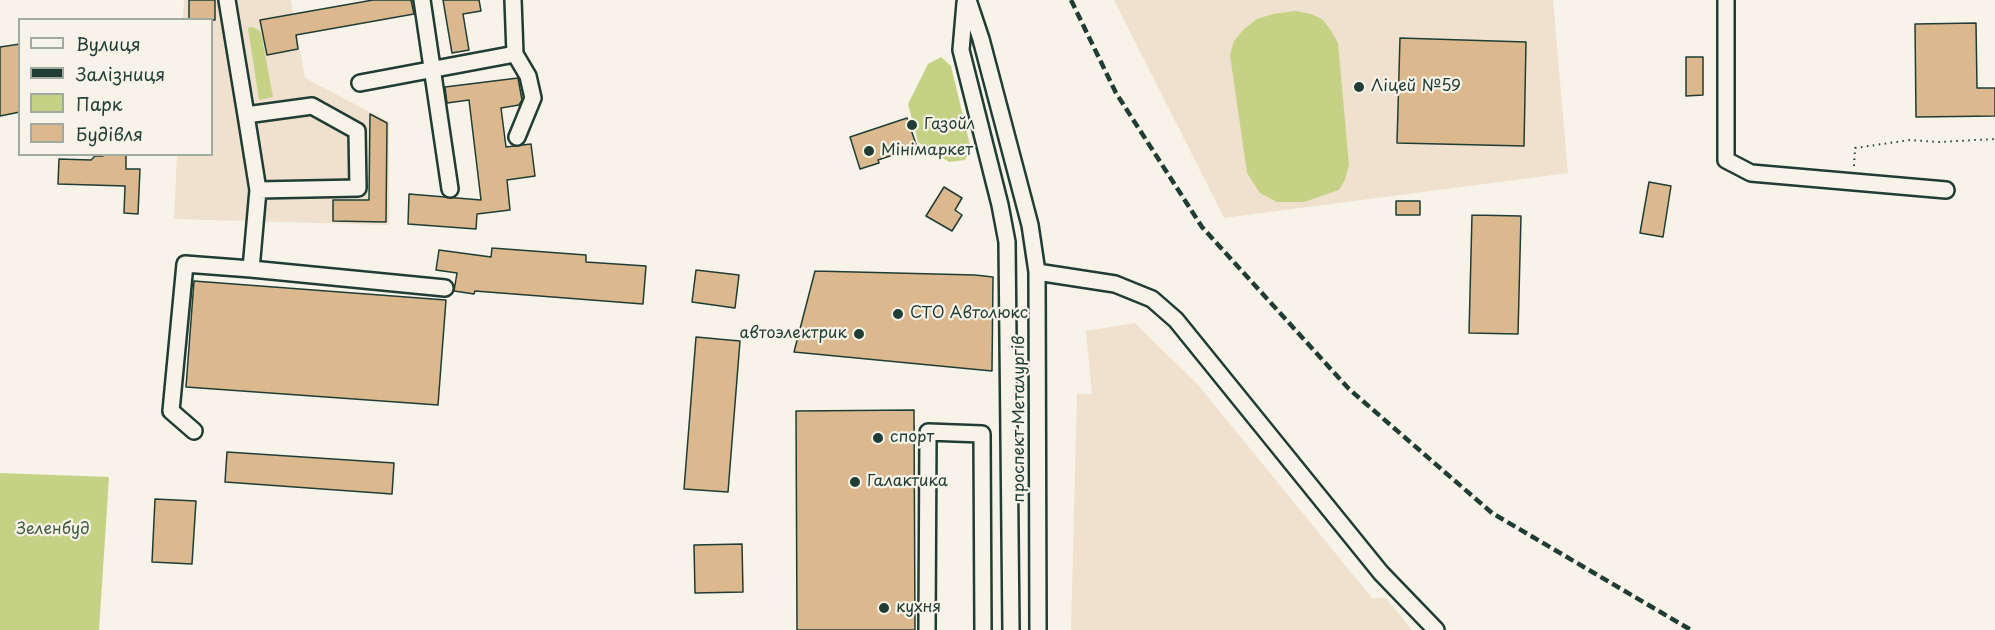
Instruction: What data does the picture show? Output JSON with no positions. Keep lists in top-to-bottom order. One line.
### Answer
{"streets":{"street":["проспект Металургів"]},"parks":["Зеленбуд"],"places":["Ліцей №59","Газойл","Мінімаркет","СТО Автолюкс","автоэлектрик","спорт","Галактика","кухня"],"legend":["Вулиця","Залізниця","Парк","Будівля"]}
